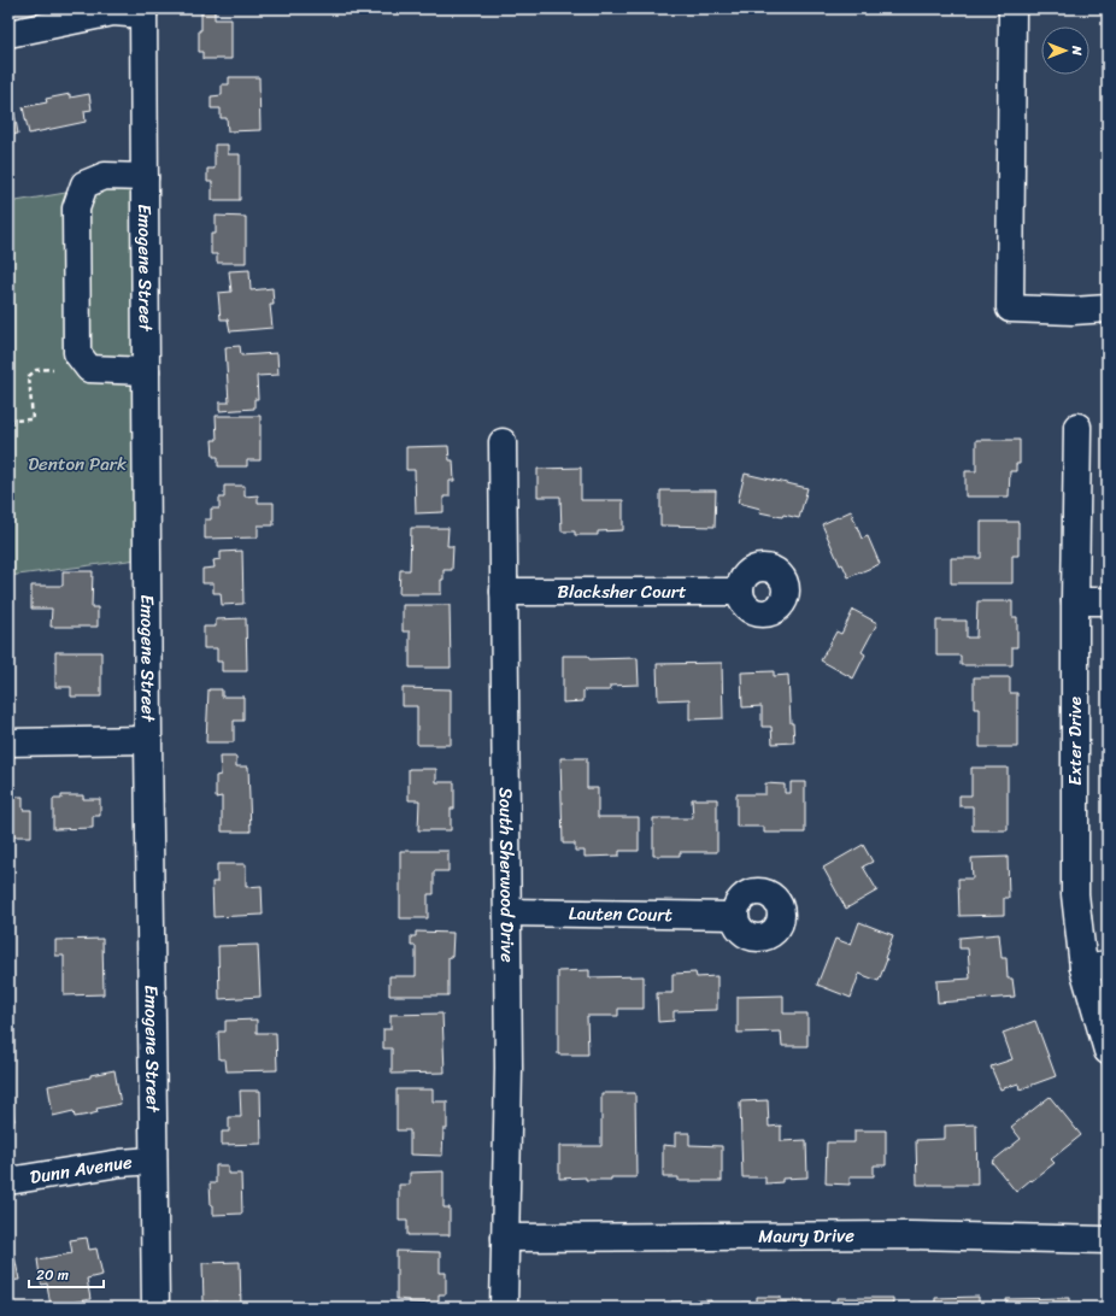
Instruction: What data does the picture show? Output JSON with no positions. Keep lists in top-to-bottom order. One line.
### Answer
{"streets":{"street":["Emogene Street","Blacksher Court","Exter Drive","South Sherwood Drive","Lauten Court","Dunn Avenue","Maury Drive"]},"crossings":[["Emogene Street","Dunn Avenue"],["Blacksher Court","South Sherwood Drive"],["South Sherwood Drive","Lauten Court"],["South Sherwood Drive","Maury Drive"]],"parks":["Denton Park"],"scale_bar":"20 m","north":"right"}
